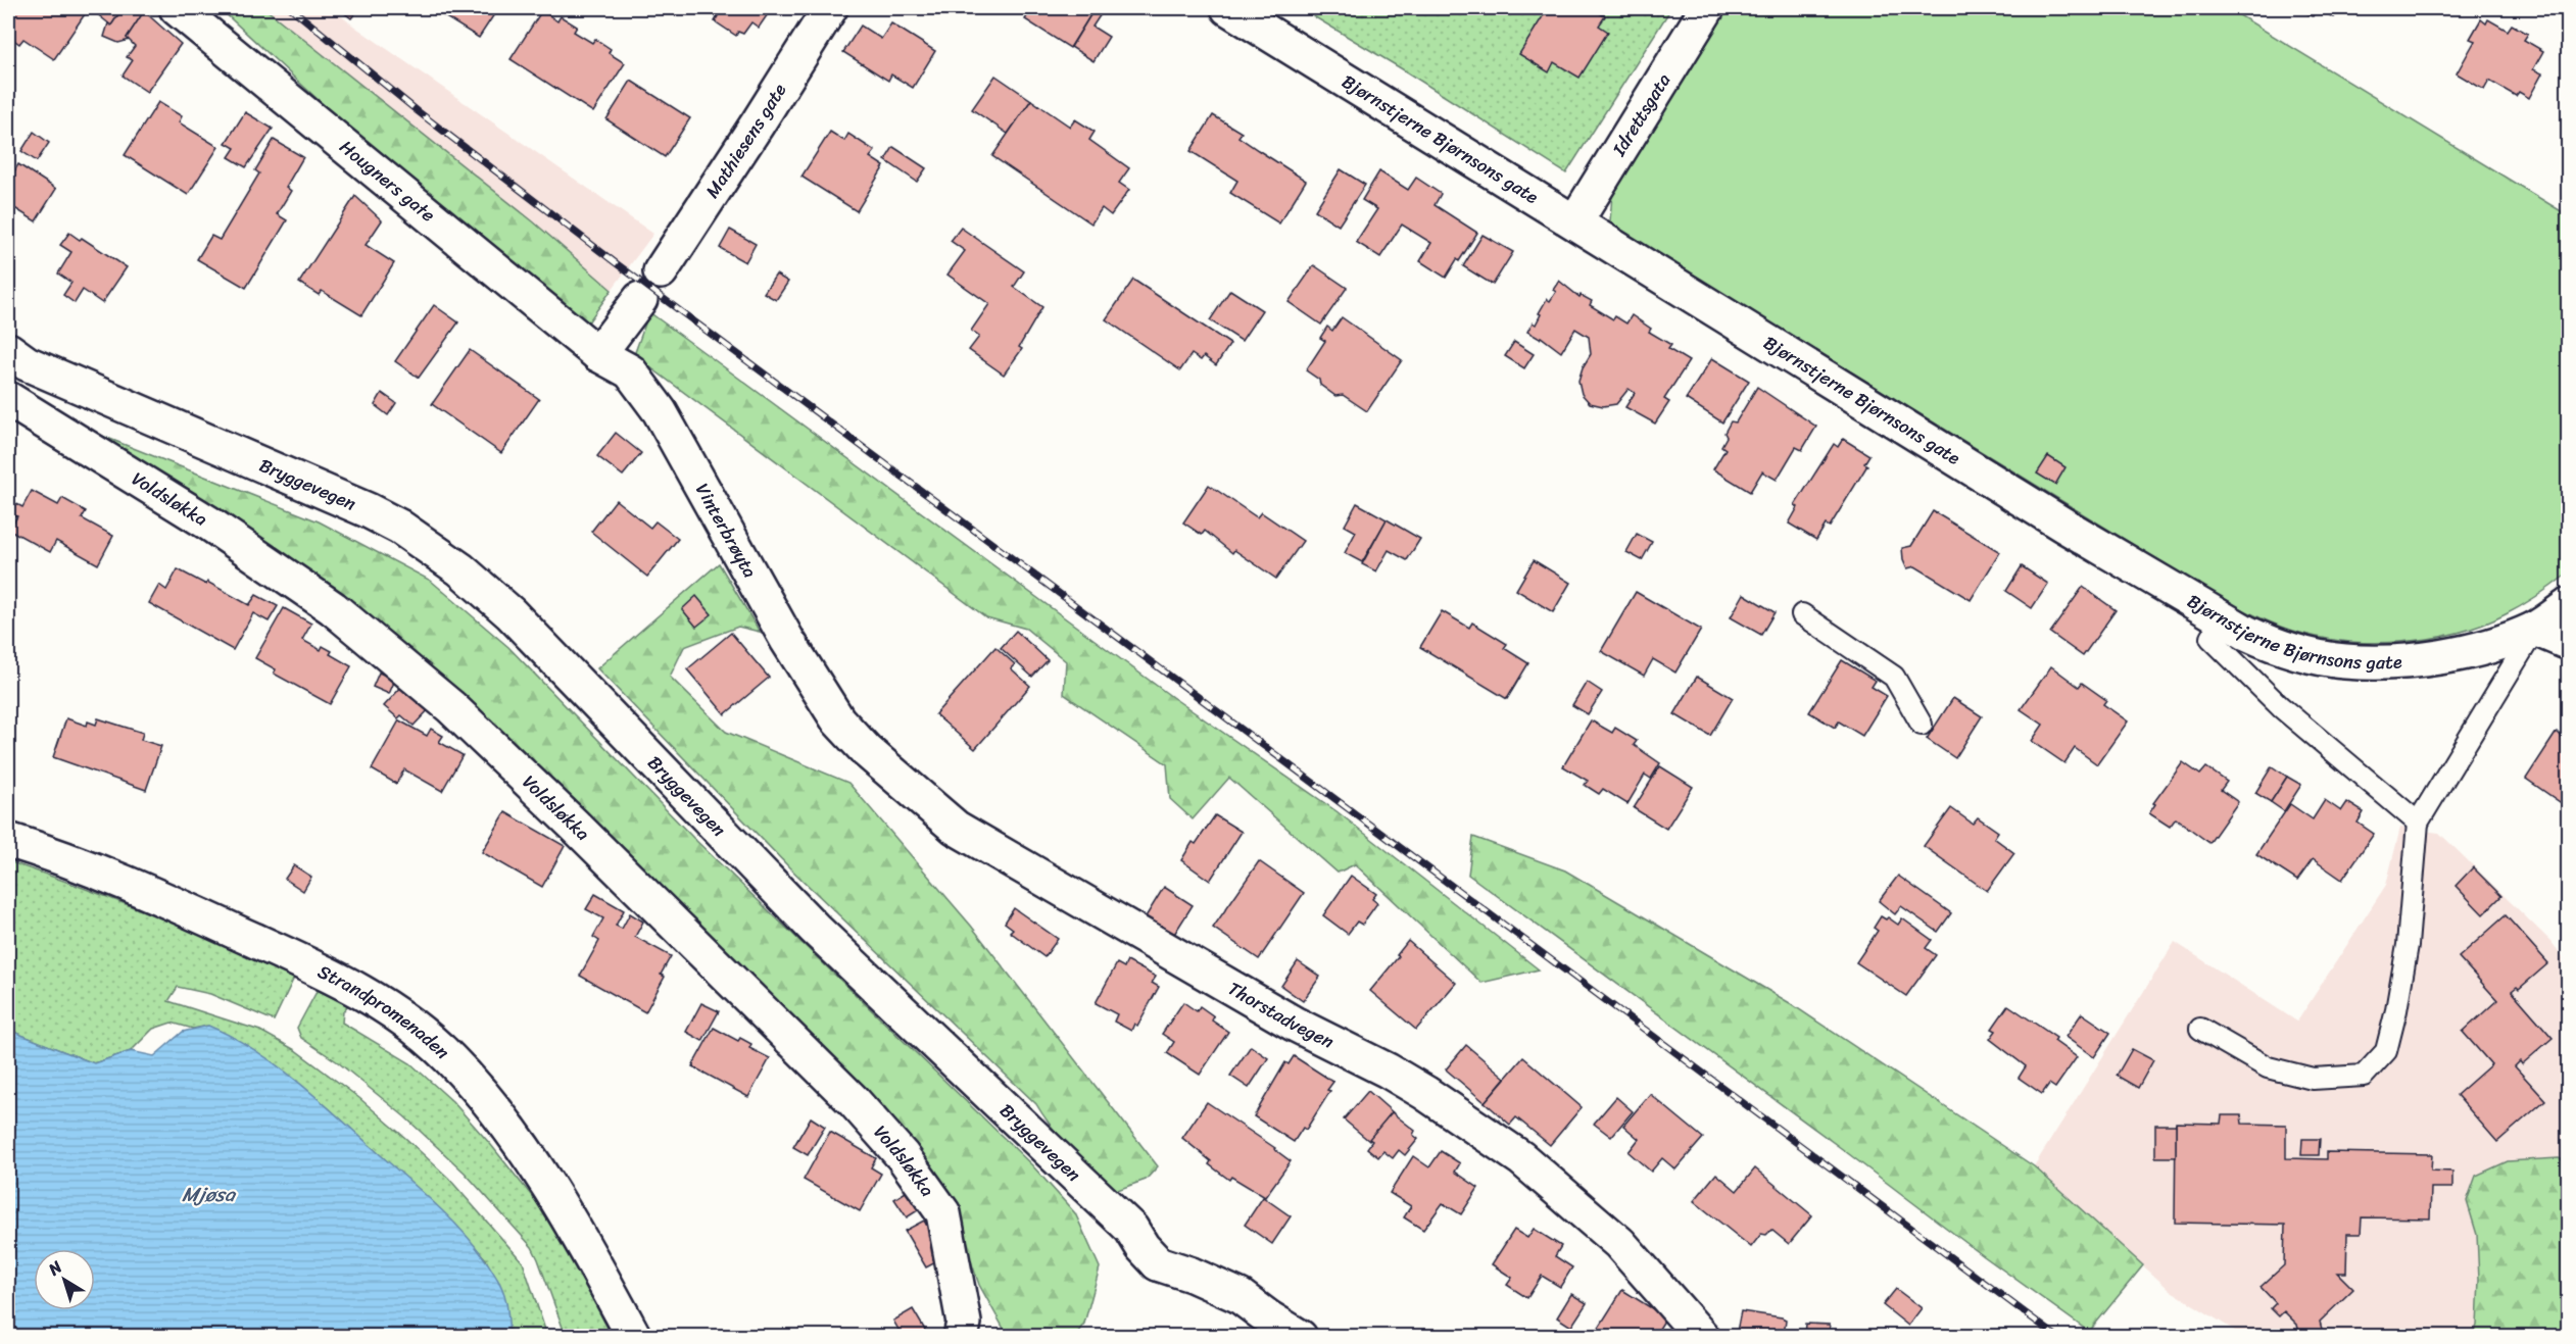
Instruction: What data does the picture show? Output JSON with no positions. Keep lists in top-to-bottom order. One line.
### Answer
{"streets":{"street":["Idrettsgata","Bjørnstjerne Bjørnsons gate","Mathiesens gate","Hougners gate","Bryggevegen","Voldsløkka","Vinterbrøyta","Strandpromenaden","Thorstadvegen"]},"crossings":[["Idrettsgata","Bjørnstjerne Bjørnsons gate"],["Hougners gate","Vinterbrøyta"],["Vinterbrøyta","Thorstadvegen"]],"water":["Mjøsa"],"north":"top left"}
